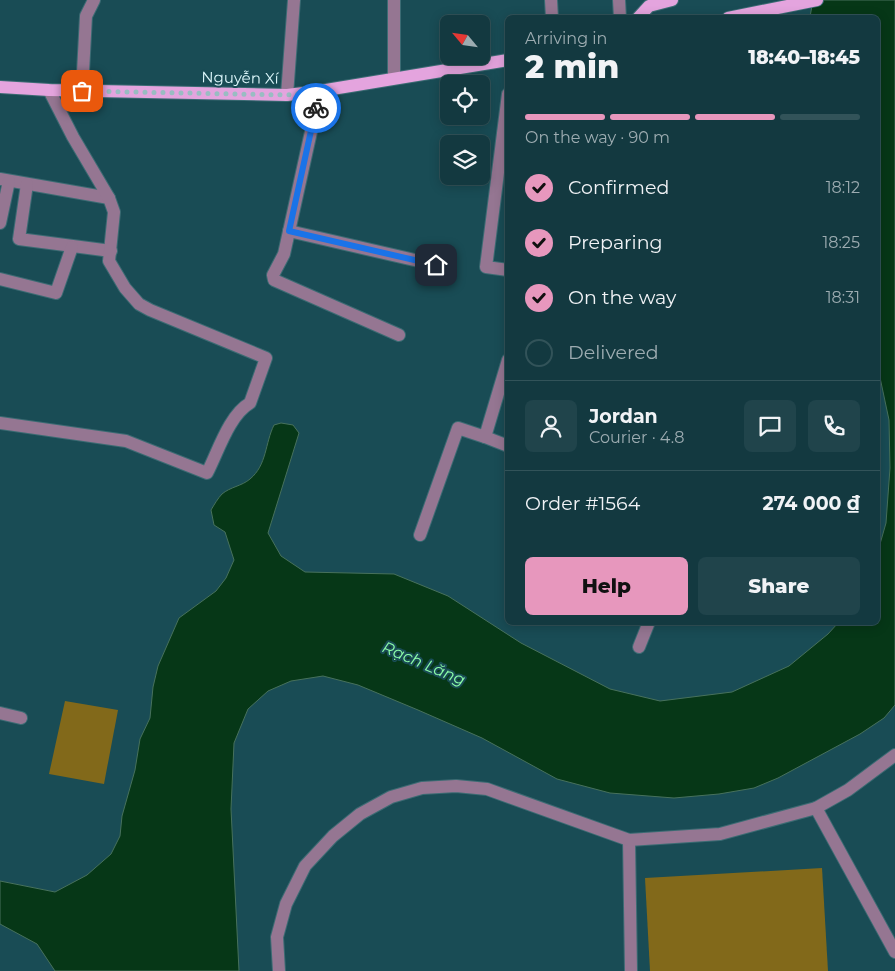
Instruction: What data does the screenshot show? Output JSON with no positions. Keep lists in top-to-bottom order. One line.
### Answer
{"streets":{"main road":["Nguyễn Xí"]},"water":["Rạch Lăng"],"north":"top left","page":{"heading":["2 min","Arriving in","18:40–18:45"],"panel":["Jordan","Courier · 4.8","Order #1564","274 000 ₫"],"bar":"On the way · 90 m","list":[["Confirmed","18:12"],["Preparing","18:25"],["On the way","18:31"],"Delivered"],"buttons":["Help","Share"]}}
